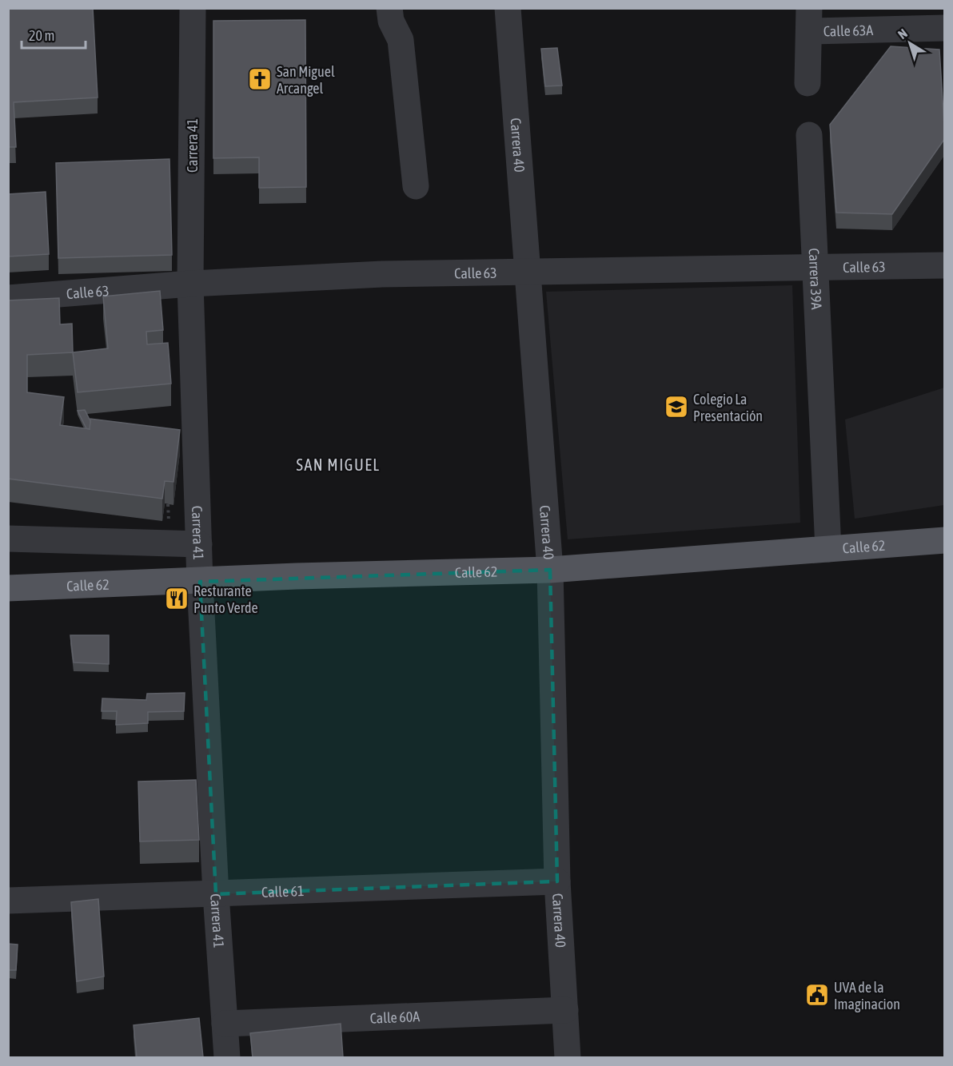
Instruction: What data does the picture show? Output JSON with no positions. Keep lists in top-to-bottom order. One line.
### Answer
{"streets":{"main road":["Calle 62"],"street":["Calle 63A","Carrera 41","Carrera 40","Calle 63","Carrera 39A","Calle 61","Calle 60A"]},"crossings":[["Carrera 41","Calle 63"],["Carrera 41","Calle 62"],["Carrera 41","Calle 61"],["Carrera 41","Calle 60A"],["Carrera 40","Calle 63"],["Carrera 40","Calle 62"],["Carrera 40","Calle 61"],["Carrera 40","Calle 60A"],["Calle 63","Carrera 39A"],["Carrera 39A","Calle 62"]],"districts":["SAN MIGUEL"],"places":{"church":["San Miguel Arcangel"],"school or university":["Colegio La Presentación"],"restaurant":["Resturante Punto Verde"],"public building":["UVA de la Imaginacion"]},"scale_bar":"20 m","north":"top left"}
